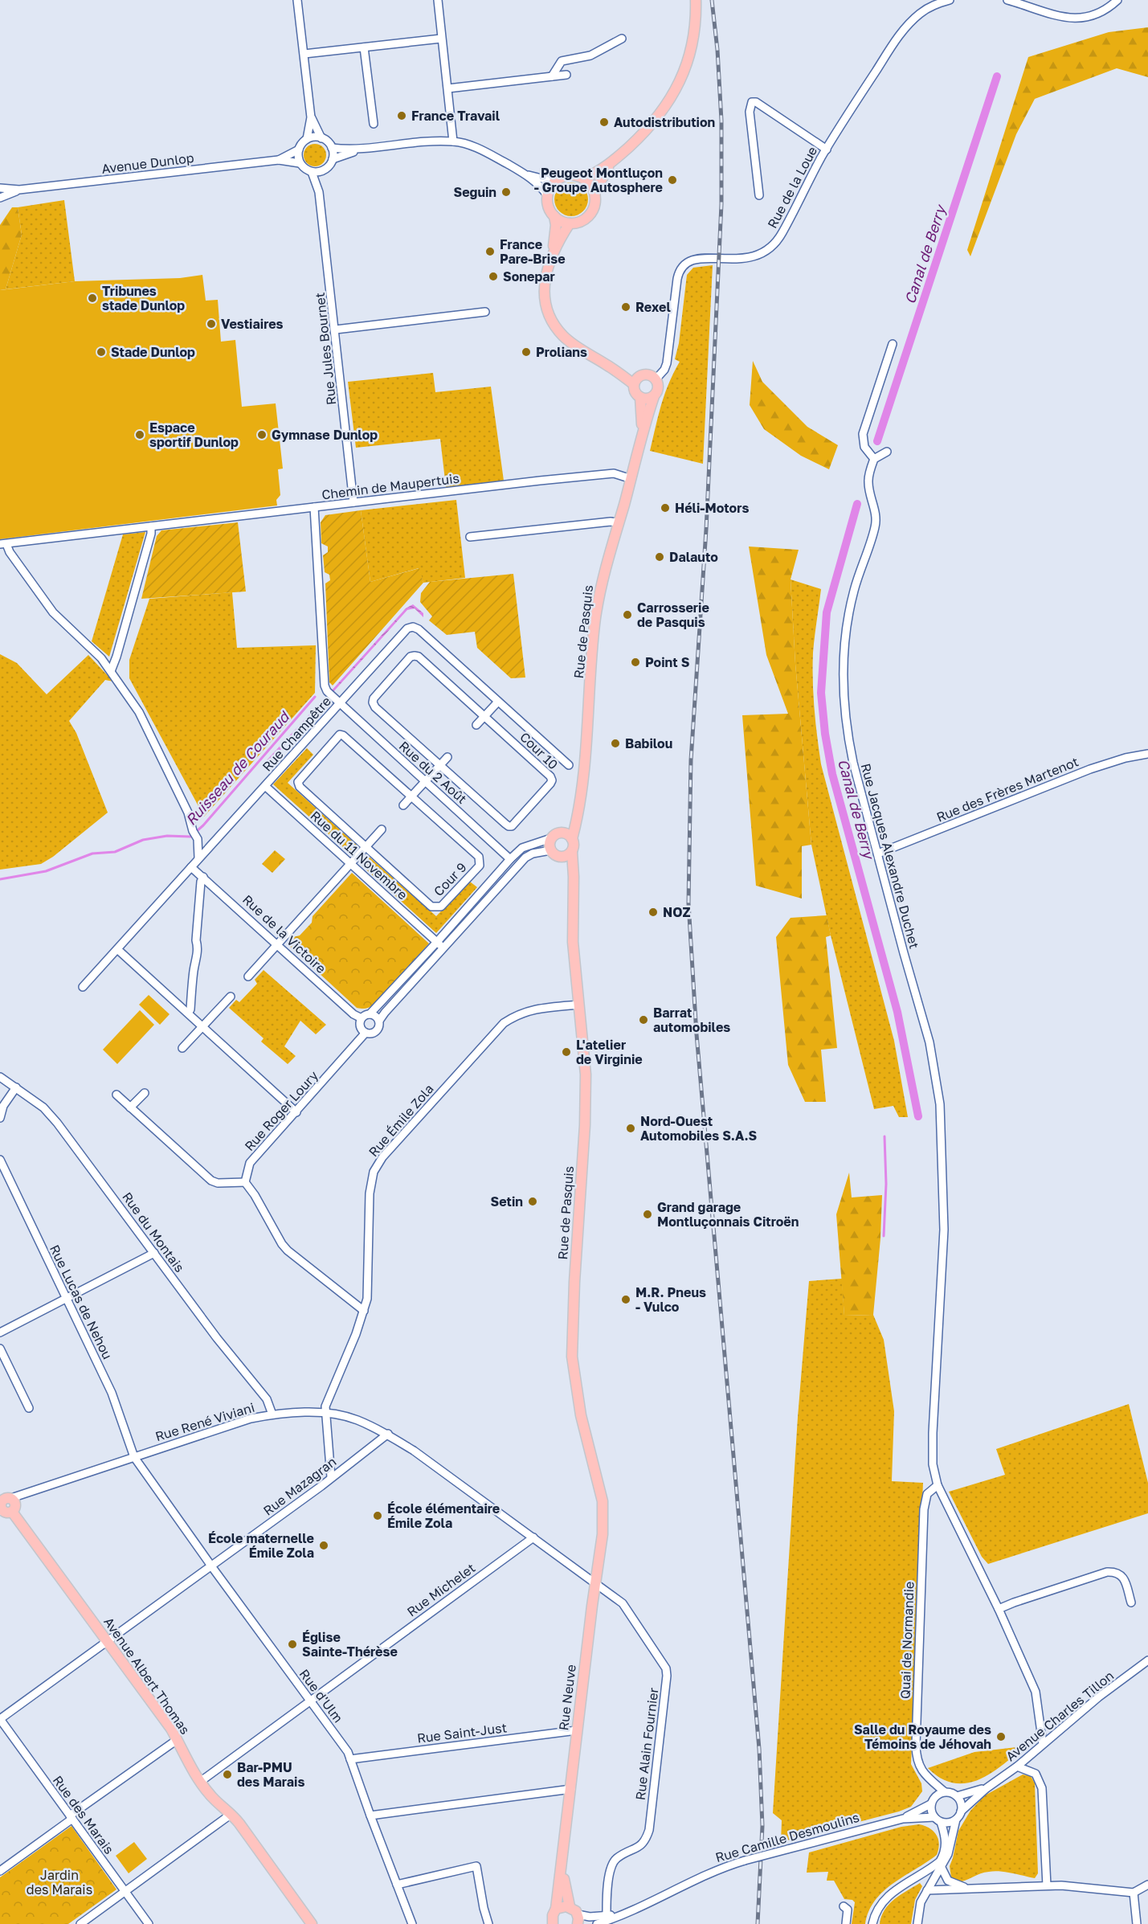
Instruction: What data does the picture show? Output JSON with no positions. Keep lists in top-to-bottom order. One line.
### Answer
{"streets":{"main road":["Rue de Pasquis","Avenue Albert Thomas","Rue Neuve"],"street":["Avenue Dunlop","Rue de la Loue","Rue Jules Bournet","Chemin de Maupertuis","Rue Champêtre","Cour 10","Rue du 2 Août","Rue des Frères Martenot","Rue du 11 Novembre","Rue Jacques Alexandre Duchet","Cour 9","Rue de la Victoire","Rue Roger Loury","Rue Émile Zola","Rue du Montais","Rue Lucas de Nehou","Rue René Viviani","Rue Mazagran","Rue Michelet","Quai de Normandie","Rue d'Ulm","Avenue Charles Tillon","Rue Saint-Just","Rue Alain Fournier","Rue des Marais","Rue Camille Desmoulins"]},"crossings":[["Avenue Dunlop","Rue Jules Bournet"],["Rue de la Loue","Rue de Pasquis"],["Rue Jules Bournet","Chemin de Maupertuis"],["Chemin de Maupertuis","Rue de Pasquis"],["Chemin de Maupertuis","Rue du 2 Août"],["Rue de Pasquis","Rue Roger Loury"],["Rue de Pasquis","Rue Émile Zola"],["Rue de Pasquis","Rue Neuve"],["Rue Champêtre","Rue du 2 Août"],["Rue Champêtre","Rue du 11 Novembre"],["Rue Champêtre","Rue de la Victoire"],["Rue du 2 Août","Rue Roger Loury"],["Rue des Frères Martenot","Rue Jacques Alexandre Duchet"],["Rue du 11 Novembre","Rue Roger Loury"],["Rue Jacques Alexandre Duchet","Quai de Normandie"],["Rue de la Victoire","Rue Roger Loury"],["Rue Émile Zola","Rue René Viviani"],["Rue du Montais","Rue René Viviani"],["Rue Lucas de Nehou","Rue René Viviani"],["Rue Lucas de Nehou","Rue d'Ulm"],["Rue René Viviani","Rue Mazagran"],["Rue René Viviani","Rue Michelet"],["Rue René Viviani","Avenue Albert Thomas"],["Rue René Viviani","Rue d'Ulm"],["Rue René Viviani","Rue Neuve"],["Rue René Viviani","Rue Alain Fournier"],["Rue Mazagran","Avenue Albert Thomas"],["Rue Mazagran","Rue d'Ulm"],["Rue Mazagran","Rue des Marais"],["Rue Michelet","Avenue Albert Thomas"],["Rue Michelet","Rue d'Ulm"],["Quai de Normandie","Avenue Charles Tillon"],["Quai de Normandie","Rue Camille Desmoulins"],["Rue d'Ulm","Rue Saint-Just"],["Rue Neuve","Rue Saint-Just"],["Rue Neuve","Rue Alain Fournier"],["Avenue Charles Tillon","Rue Camille Desmoulins"]],"water":["Canal de Berry","Ruisseau de Couraud"],"parks":["Jardin des Marais"],"places":["France Travail","Autodistribution","Peugeot Montluçon - Groupe Autosphere","Seguin","France Pare-Brise","Sonepar","Tribunes stade Dunlop","Rexel","Vestiaires","Stade Dunlop","Prolians","Espace sportif Dunlop","Gymnase Dunlop","Héli-Motors","Dalauto","Carrosserie de Pasquis","Point S","Babilou","NOZ","Barrat automobiles","L'atelier de Virginie","Nord-Ouest Automobiles S.A.S","Setin","Grand garage Montluçonnais Citroën","M.R. Pneus - Vulco","École élémentaire Émile Zola","École maternelle Émile Zola","Église Sainte-Thérèse","Salle du Royaume des Témoins de Jéhovah","Bar-PMU des Marais"]}
